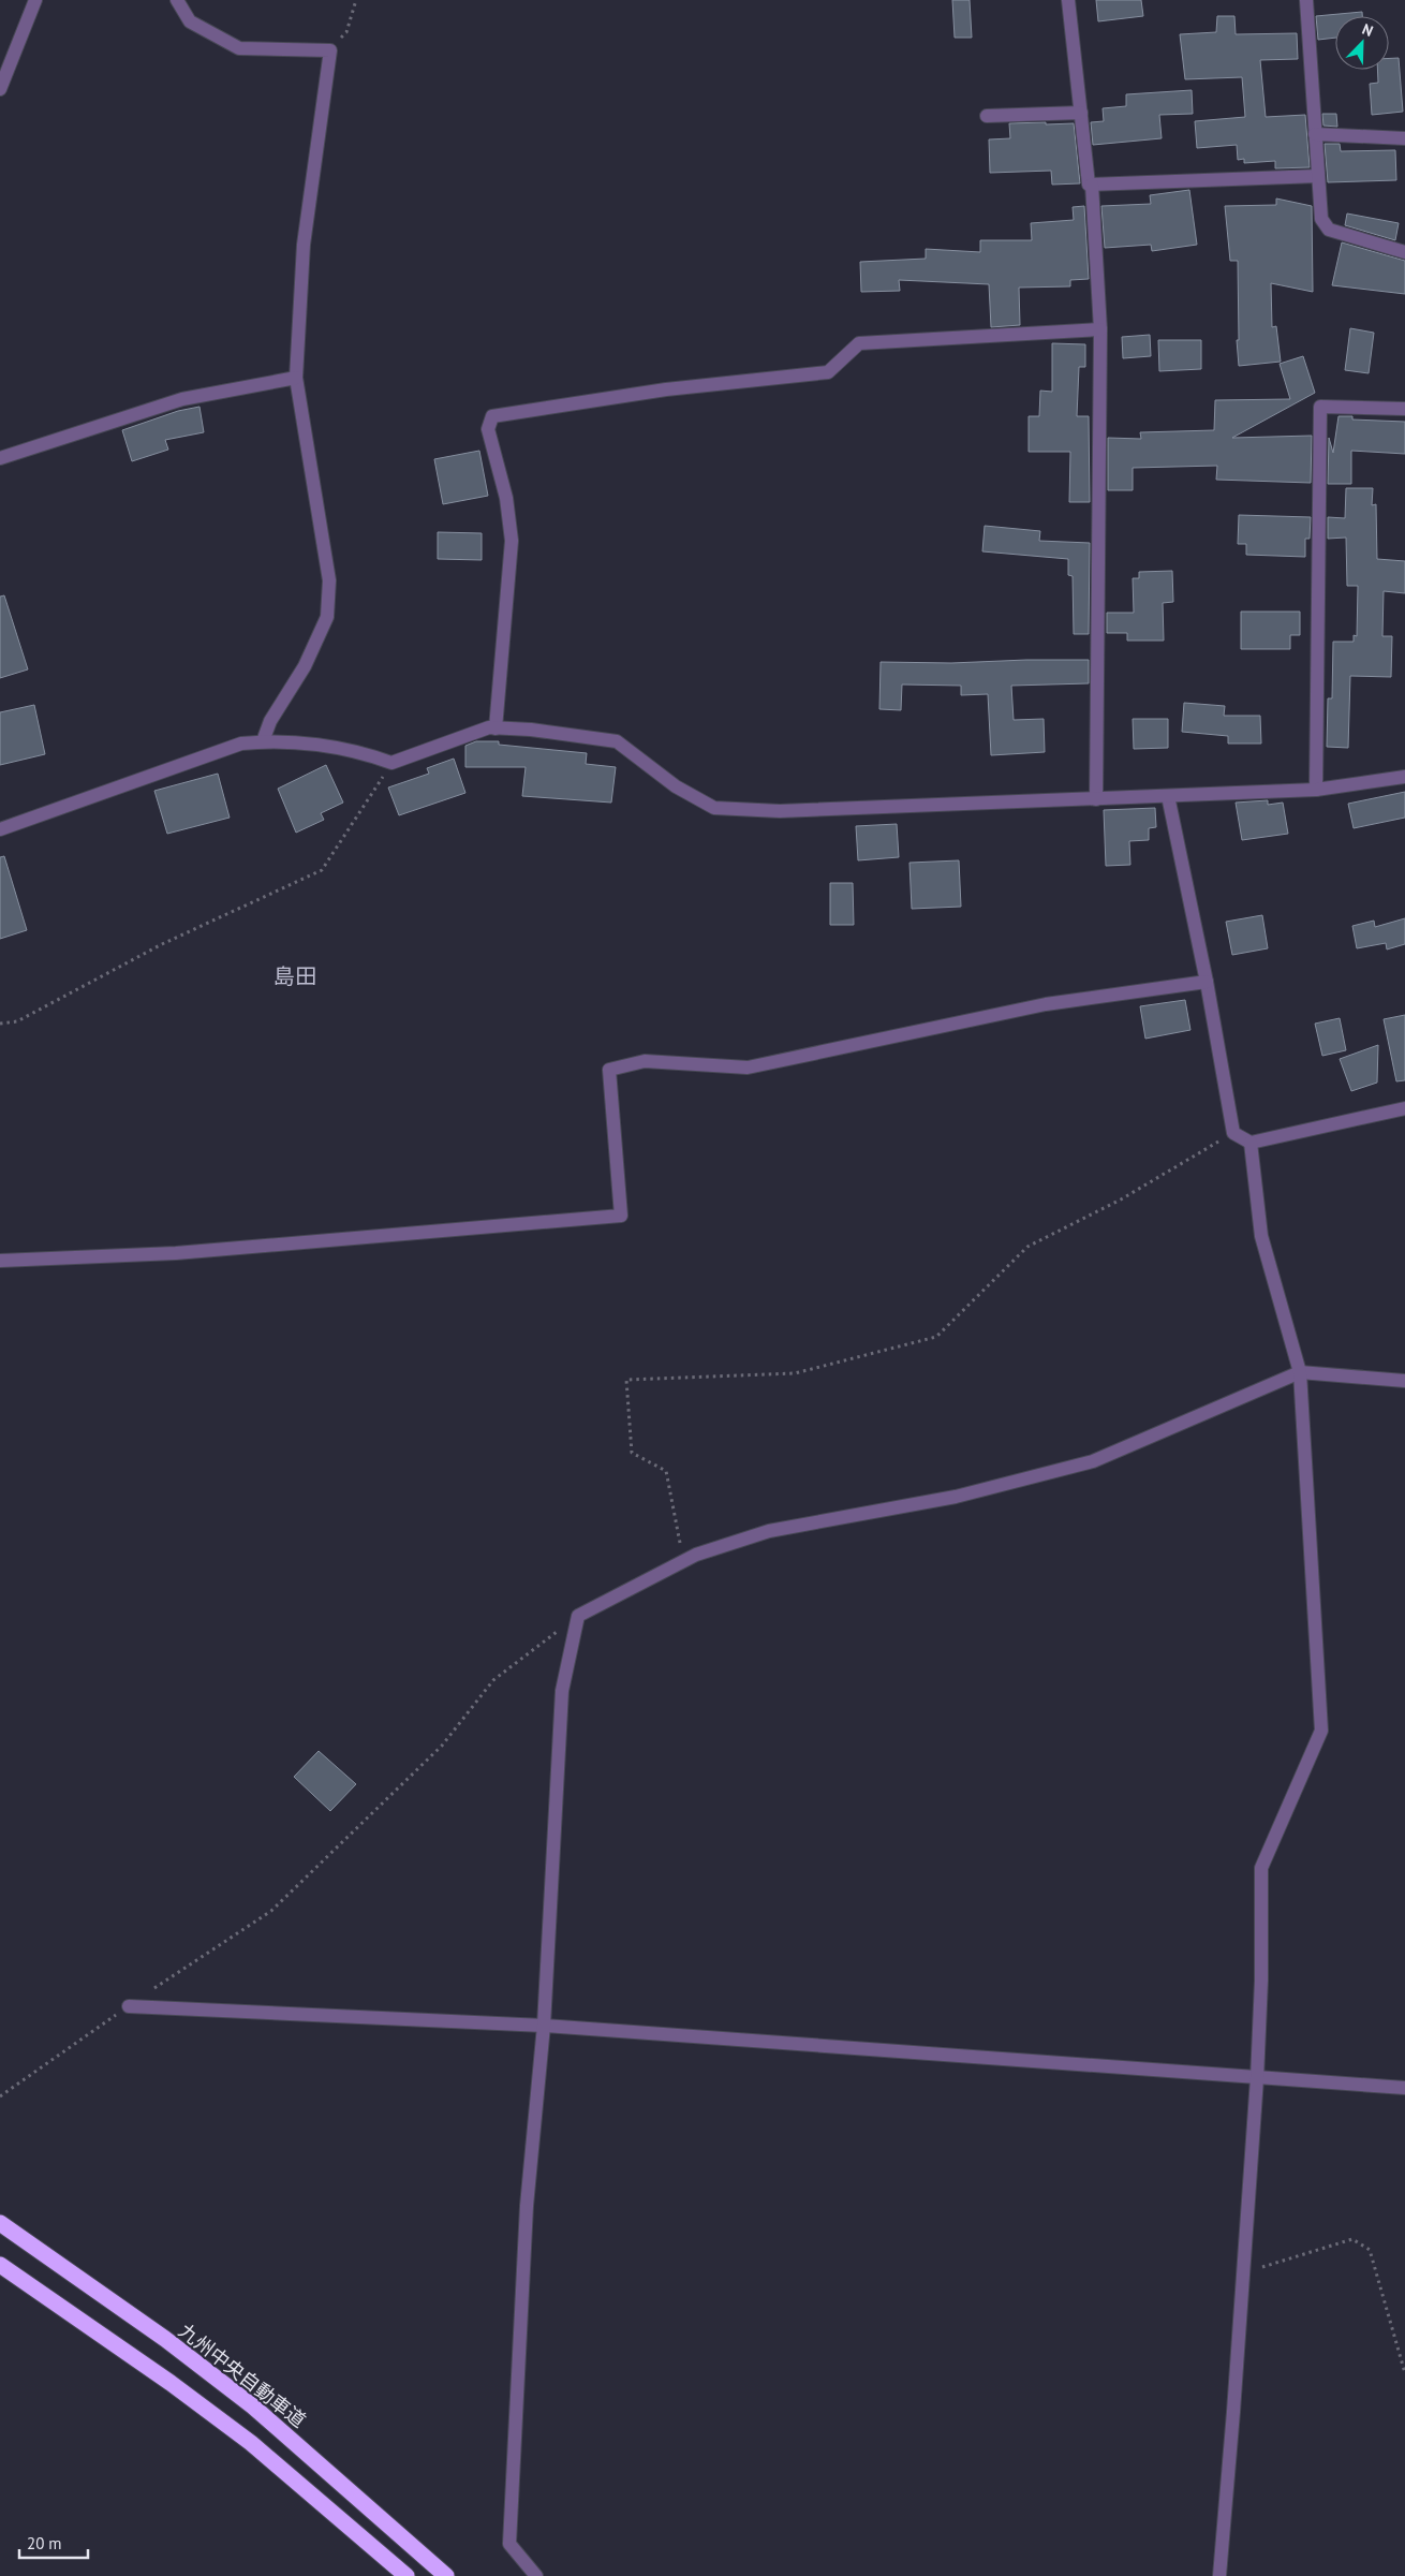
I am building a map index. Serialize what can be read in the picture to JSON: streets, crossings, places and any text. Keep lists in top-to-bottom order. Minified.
{"streets":{"highway":["九州中央自動車道"]},"districts":["島田"],"scale_bar":"20 m","north":"top right"}
